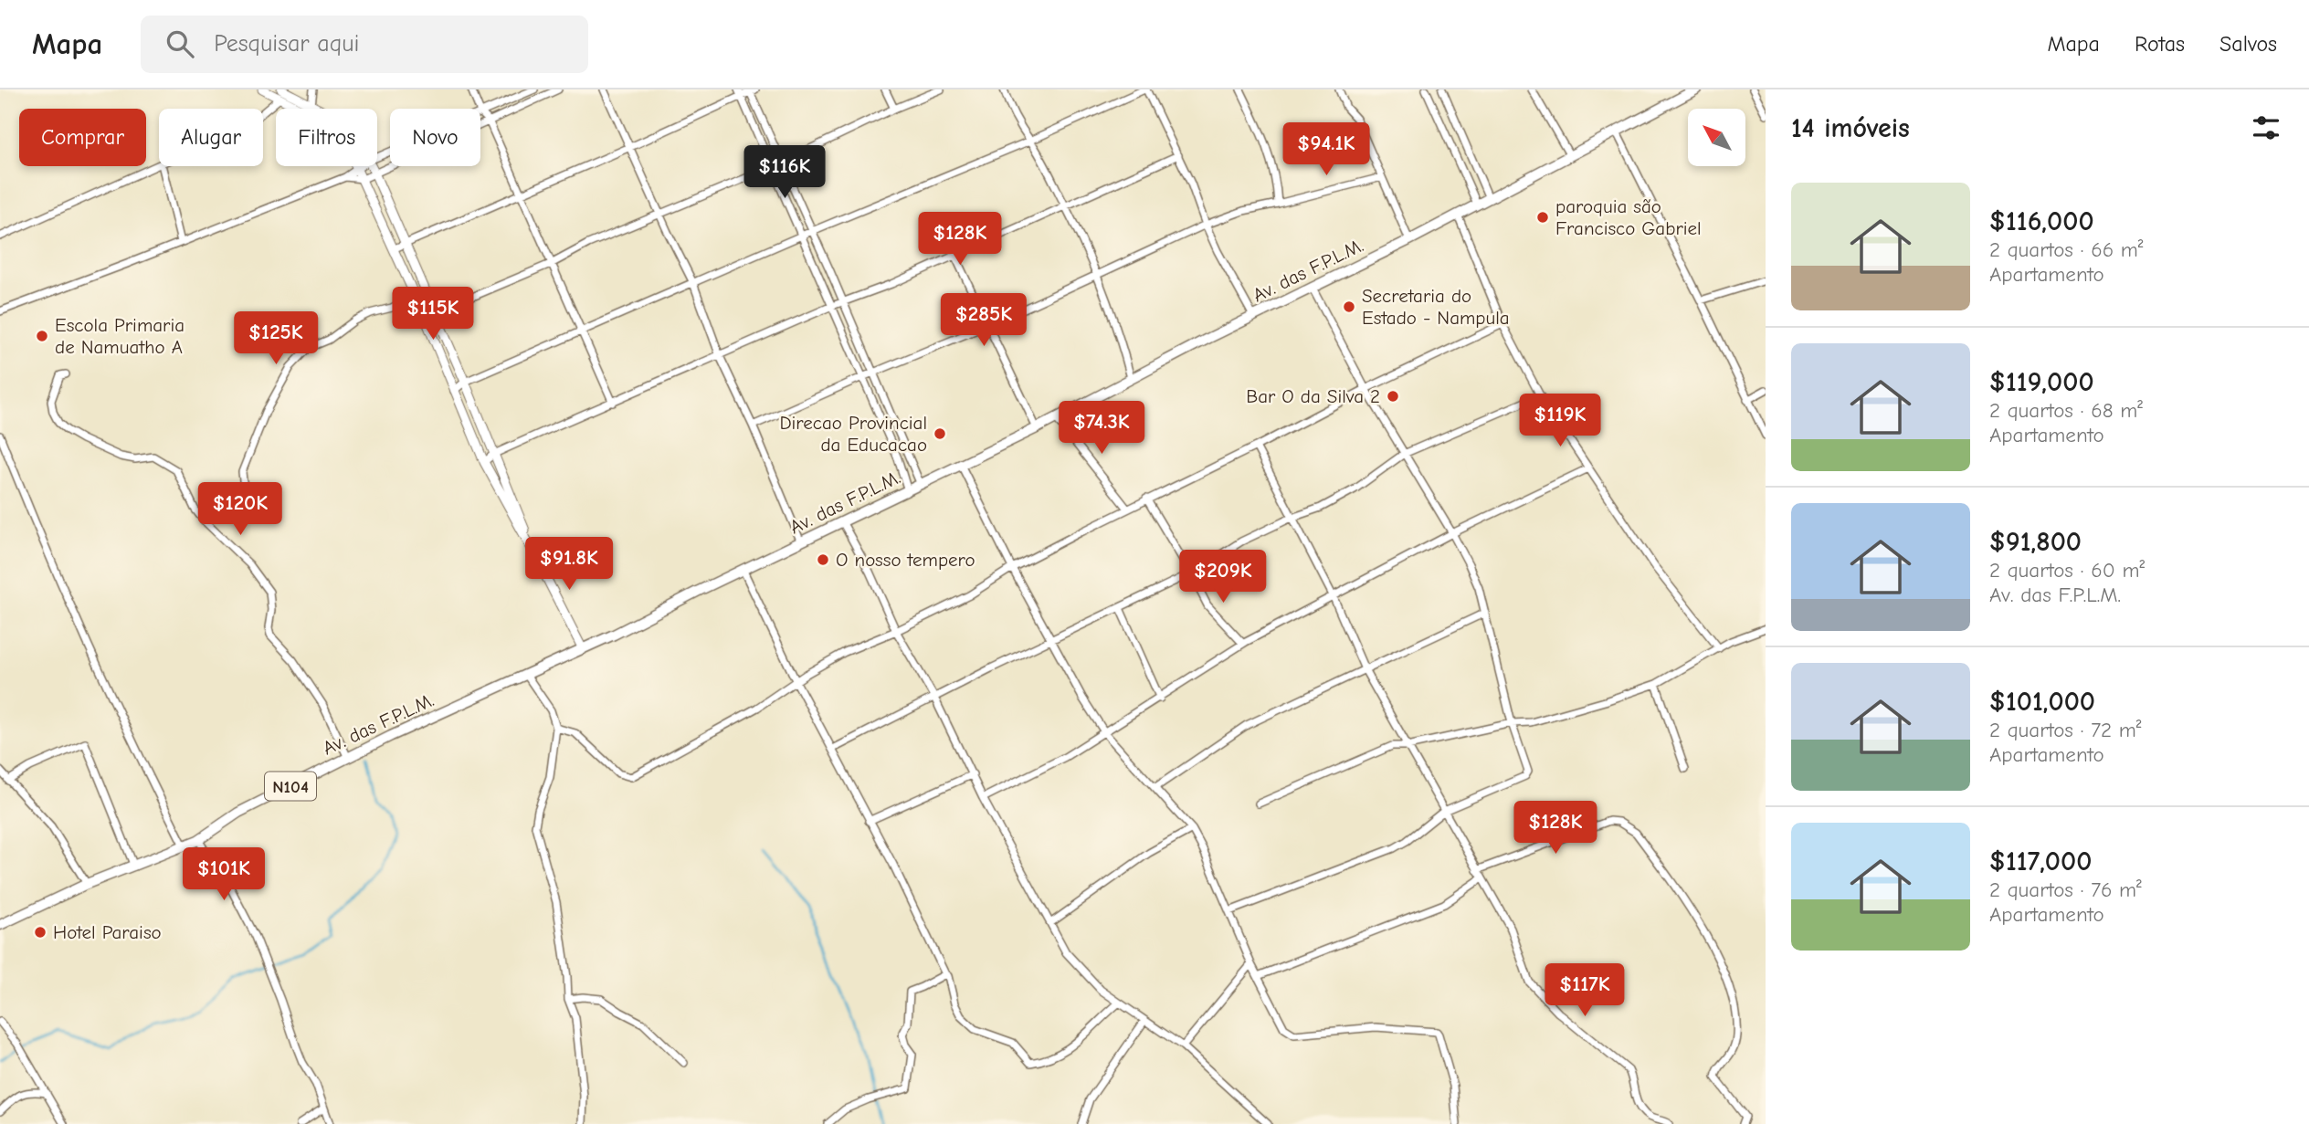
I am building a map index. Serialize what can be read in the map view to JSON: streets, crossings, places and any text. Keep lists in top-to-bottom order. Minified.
{"streets":{"main road":["Av. das F.P.L.M.","N104"]},"places":["paroquia são Francisco Gabriel","Secretaria do Estado - Nampula","Escola Primaria de Namuatho A","Bar O da Silva 2","Direcao Provincial da Educacao","O nosso tempero","Hotel Paraiso"],"north":"top left","page":{"header":"Mapa","search":"Pesquisar aqui","nav":["Mapa","Rotas","Salvos"],"heading":"14 imóveis","chip":["Comprar","Alugar","Filtros","Novo"],"price":["$94.1K","$116K","$128K","$115K","$285K","$125K","$119K","$74.3K","$120K","$91.8K","$209K","$128K","$101K","$117K"],"list":[{"name":"$116,000","note":"2 quartos · 66 m² · Apartamento"},{"name":"$119,000","note":"2 quartos · 68 m² · Apartamento"},{"name":"$91,800","note":"2 quartos · 60 m² · Av. das F.P.L.M."},{"name":"$101,000","note":"2 quartos · 72 m² · Apartamento"},{"name":"$117,000","note":"2 quartos · 76 m² · Apartamento"}]}}
